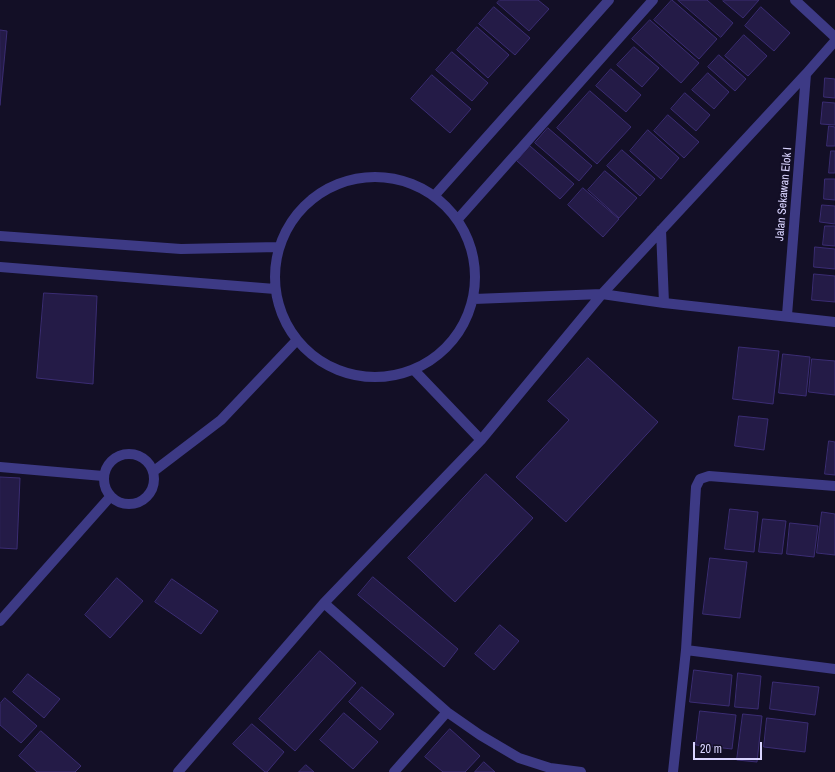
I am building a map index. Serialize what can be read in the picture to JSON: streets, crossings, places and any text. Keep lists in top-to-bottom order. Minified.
{"streets":{"street":["Jalan Sekawan Elok I"]},"scale_bar":"20 m"}
